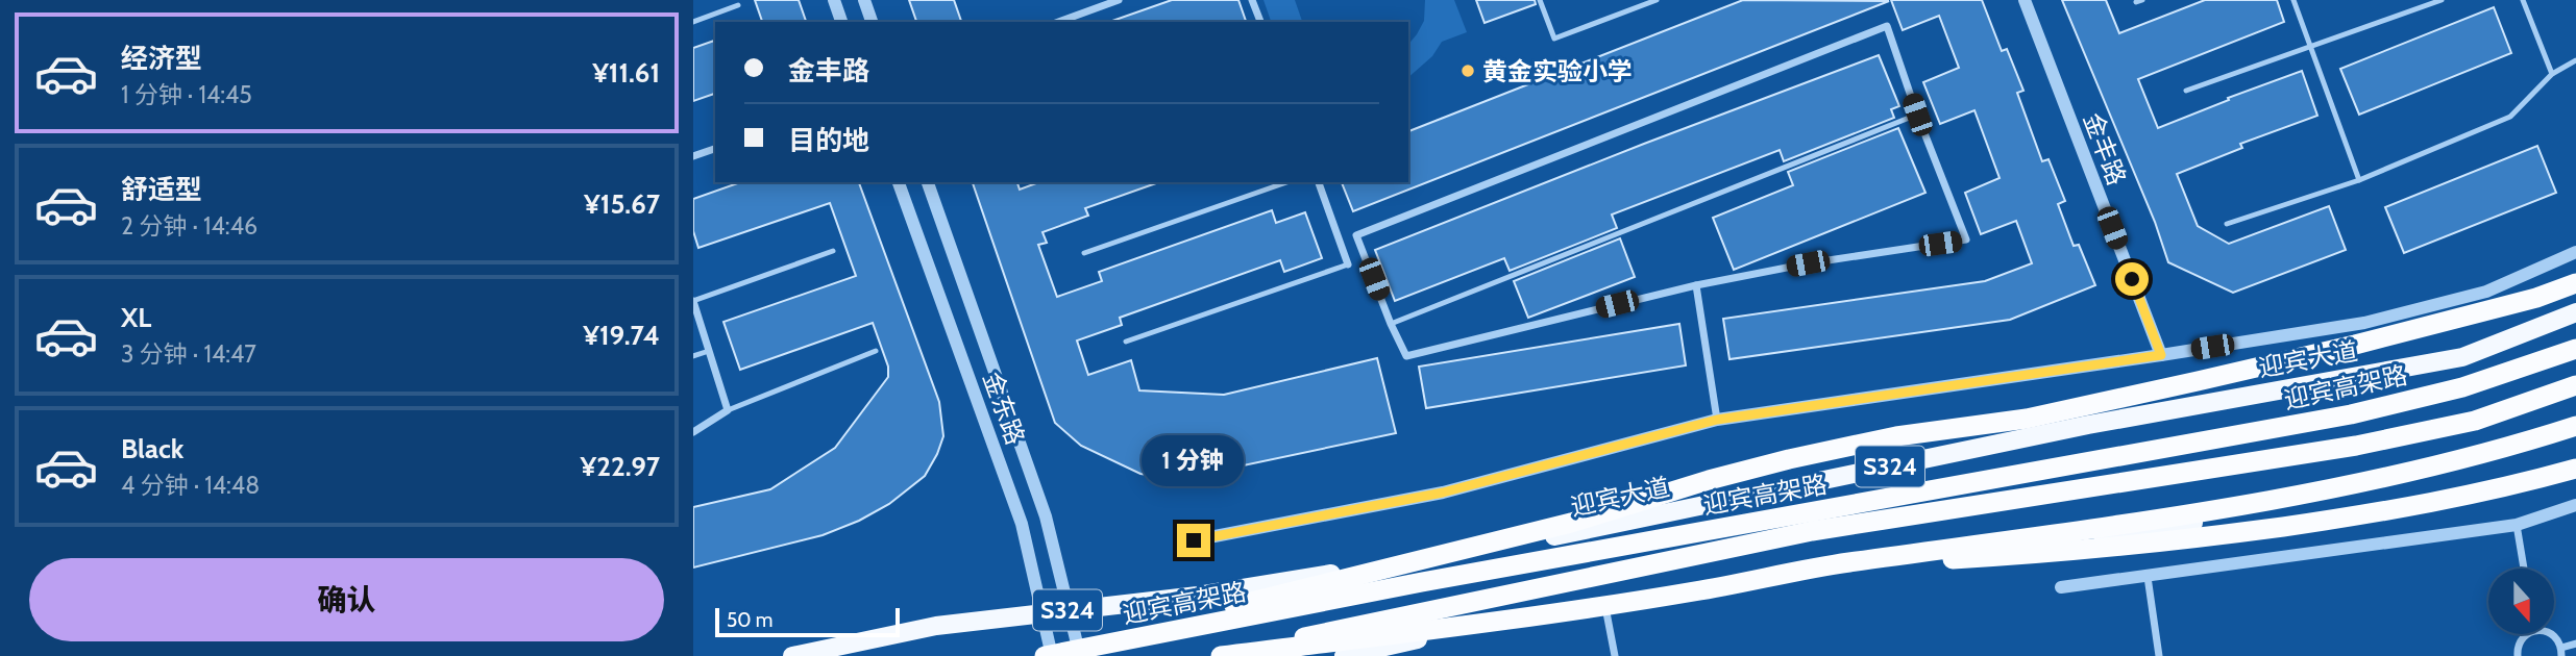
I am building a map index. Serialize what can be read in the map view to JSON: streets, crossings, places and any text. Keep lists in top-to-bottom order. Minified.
{"streets":{"highway":["迎宾高架路"],"main road":["迎宾大道","S324"],"street":["金丰路","金东路"]},"crossings":[["迎宾大道","金东路"],["迎宾高架路","金东路"]],"places":["黄金实验小学"],"scale_bar":"50 m","north":"bottom","page":{"list":[{"name":"经济型","note":"1 分钟 · 14:45","value":"¥11.61"},{"name":"舒适型","note":"2 分钟 · 14:46","value":"¥15.67"},{"name":"XL","note":"3 分钟 · 14:47","value":"¥19.74"},{"name":"Black","note":"4 分钟 · 14:48","value":"¥22.97"}],"banner":["金丰路","目的地"],"bubble":"1 分钟","buttons":"确认","scale":"50 m"}}
